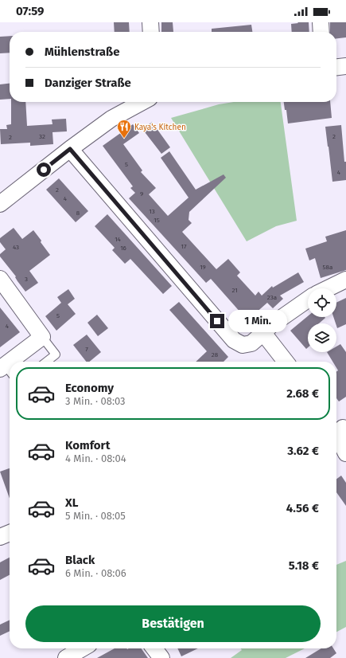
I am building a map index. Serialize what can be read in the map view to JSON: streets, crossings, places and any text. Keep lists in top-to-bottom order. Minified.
{"places":{"restaurant":["Kaya's Kitchen"]},"house_numbers":["32","2","2","5","4","2","9","4","13","8","15","14","17","43","16","19","58a","3","21","23a","5","4","7","28"],"page":{"status":"07:59","banner":["Mühlenstraße","Danziger Straße"],"bubble":"1 Min.","list":[{"name":"Economy","note":"3 Min. · 08:03","value":"2.68 €"},{"name":"Komfort","note":"4 Min. · 08:04","value":"3.62 €"},{"name":"XL","note":"5 Min. · 08:05","value":"4.56 €"},{"name":"Black","note":"6 Min. · 08:06","value":"5.18 €"}],"buttons":"Bestätigen"}}
